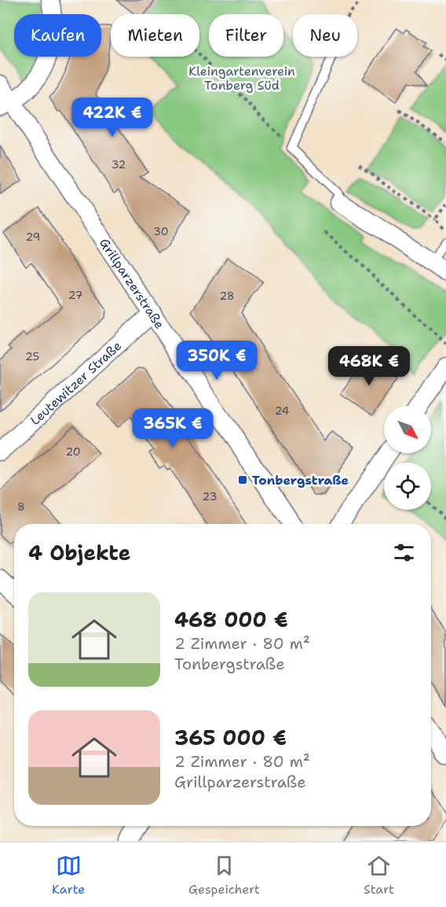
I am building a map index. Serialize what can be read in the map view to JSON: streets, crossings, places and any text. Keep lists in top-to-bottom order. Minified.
{"streets":{"street":["Grillparzerstraße","Leutewitzer Straße"]},"crossings":[["Grillparzerstraße","Leutewitzer Straße"]],"parks":["Kleingartenverein Tonberg Süd"],"places":{"transit":["Tonbergstraße"]},"house_numbers":["32","30","29","27","28","25","24","20","23","8"],"north":"bottom right","page":{"chip":["Kaufen","Mieten","Filter","Neu"],"price":["422K €","350K €","468K €","365K €"],"heading":"4 Objekte","list":[{"name":"468 000 €","note":"2 Zimmer · 80 m² · Tonbergstraße"},{"name":"365 000 €","note":"2 Zimmer · 80 m² · Grillparzerstraße"}],"tabs":["Karte","Gespeichert","Start"]}}
